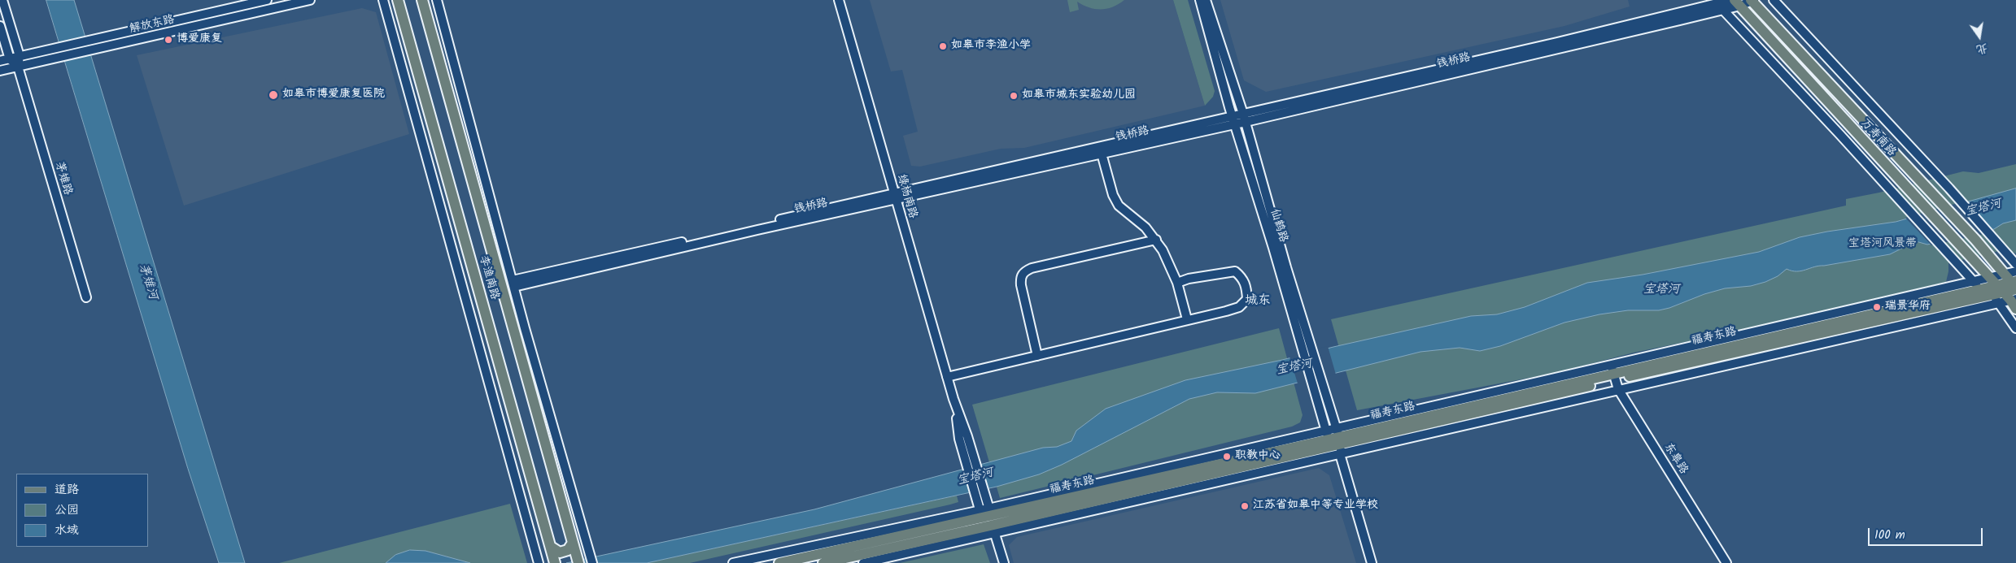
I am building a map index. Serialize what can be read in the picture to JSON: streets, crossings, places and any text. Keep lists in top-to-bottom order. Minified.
{"streets":{"main road":["万寿南路","李渔南路","福寿东路"],"street":["解放东路","钱桥路","茅雉路","绿杨南路","仙鹤路","东皋路"]},"crossings":[["解放东路","茅雉路"],["钱桥路","万寿南路"],["钱桥路","绿杨南路"],["钱桥路","仙鹤路"],["万寿南路","福寿东路"],["绿杨南路","福寿东路"],["仙鹤路","福寿东路"],["福寿东路","东皋路"]],"districts":["城东"],"water":["宝塔河","茅雉河"],"parks":["宝塔河风景带"],"places":["博爱康复","如皋市李渔小学","如皋市博爱康复医院","如皋市城东实验幼儿园","瑞景华府","职教中心","江苏省如皋中等专业学校"],"legend":["道路","公园","水域"],"scale_bar":"100 m","north":"bottom"}
